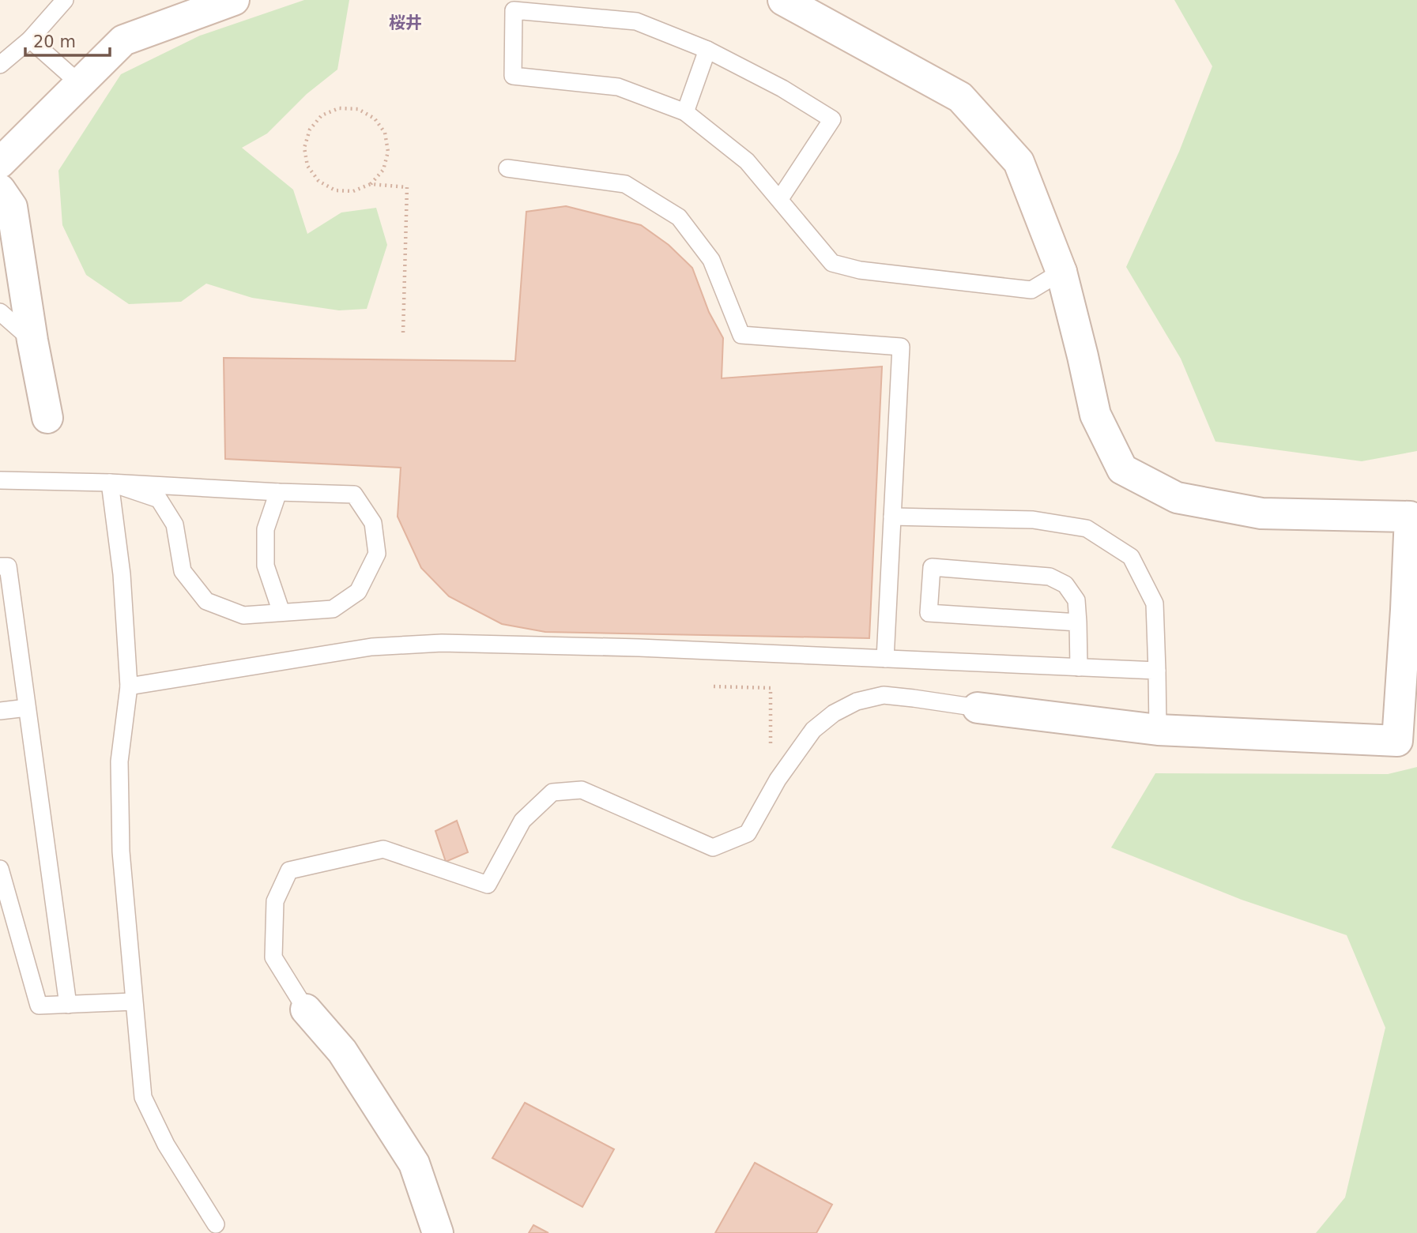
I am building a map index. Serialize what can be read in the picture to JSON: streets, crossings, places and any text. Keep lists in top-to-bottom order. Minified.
{"districts":["桜井"],"scale_bar":"20 m"}
